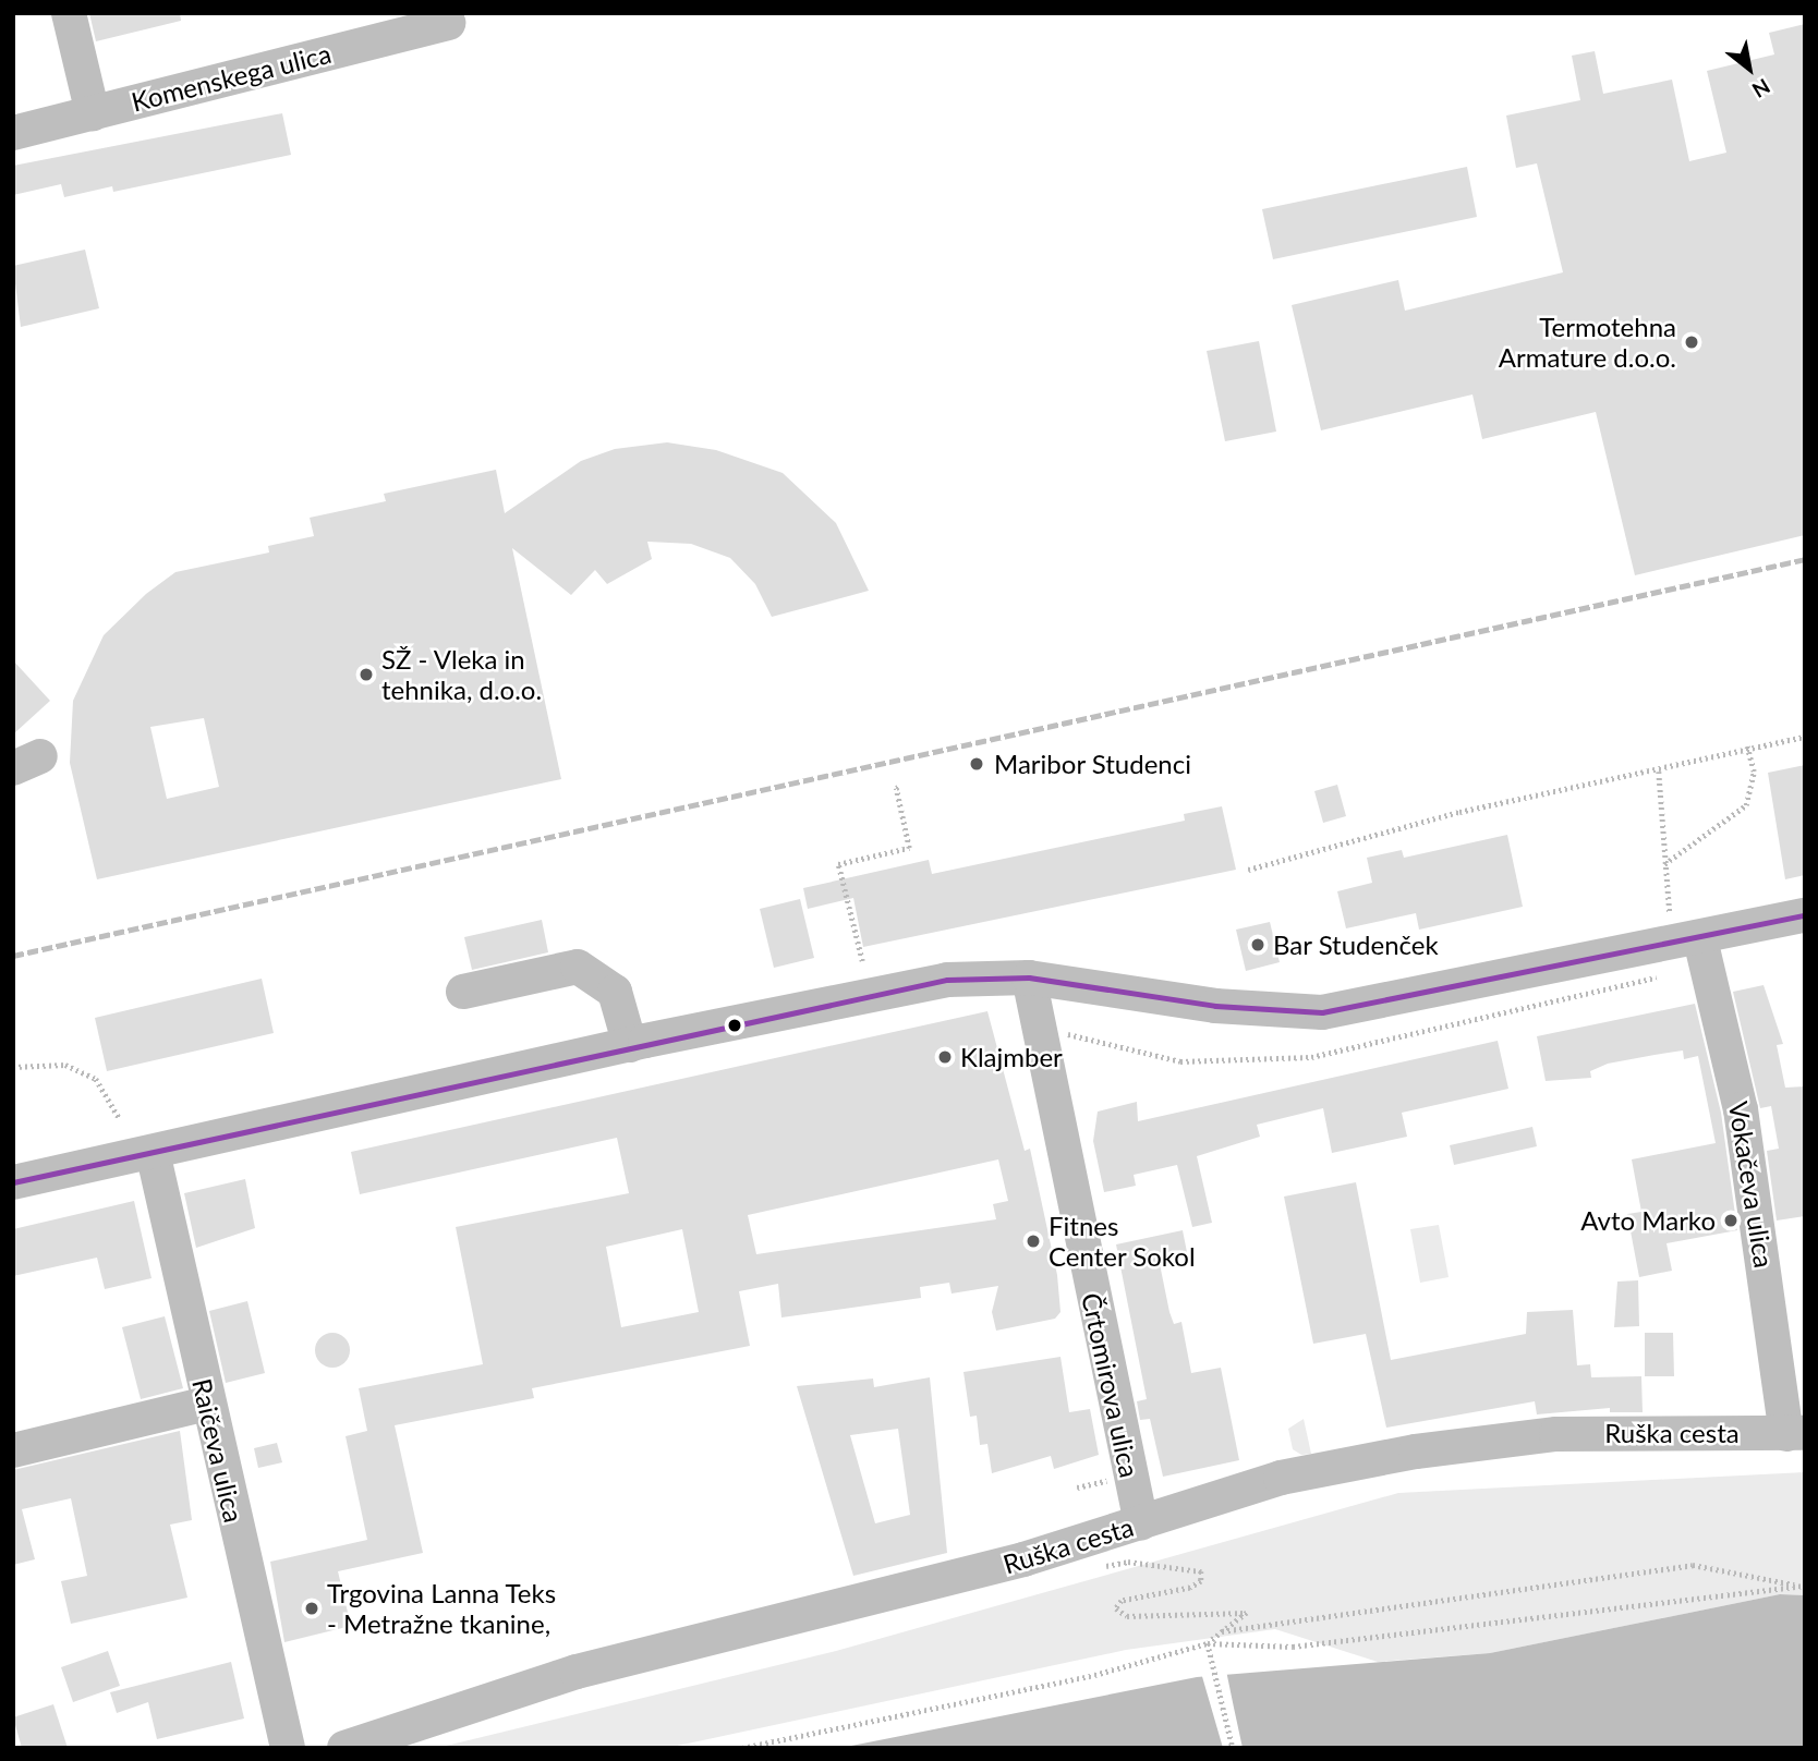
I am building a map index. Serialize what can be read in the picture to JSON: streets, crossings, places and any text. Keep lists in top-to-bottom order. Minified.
{"streets":{"street":["Komenskega ulica","Vokačeva ulica","Črtomirova ulica","Ruška cesta","Raičeva ulica"]},"crossings":[["Vokačeva ulica","Ruška cesta"],["Črtomirova ulica","Ruška cesta"]],"places":["Termotehna Armature d.o.o.","SŽ - Vleka in tehnika, d.o.o.","Maribor Studenci","Bar Studenček","Klajmber","Avto Marko","Fitnes Center Sokol","Trgovina Lanna Teks - Metražne tkanine,"],"north":"bottom right"}
